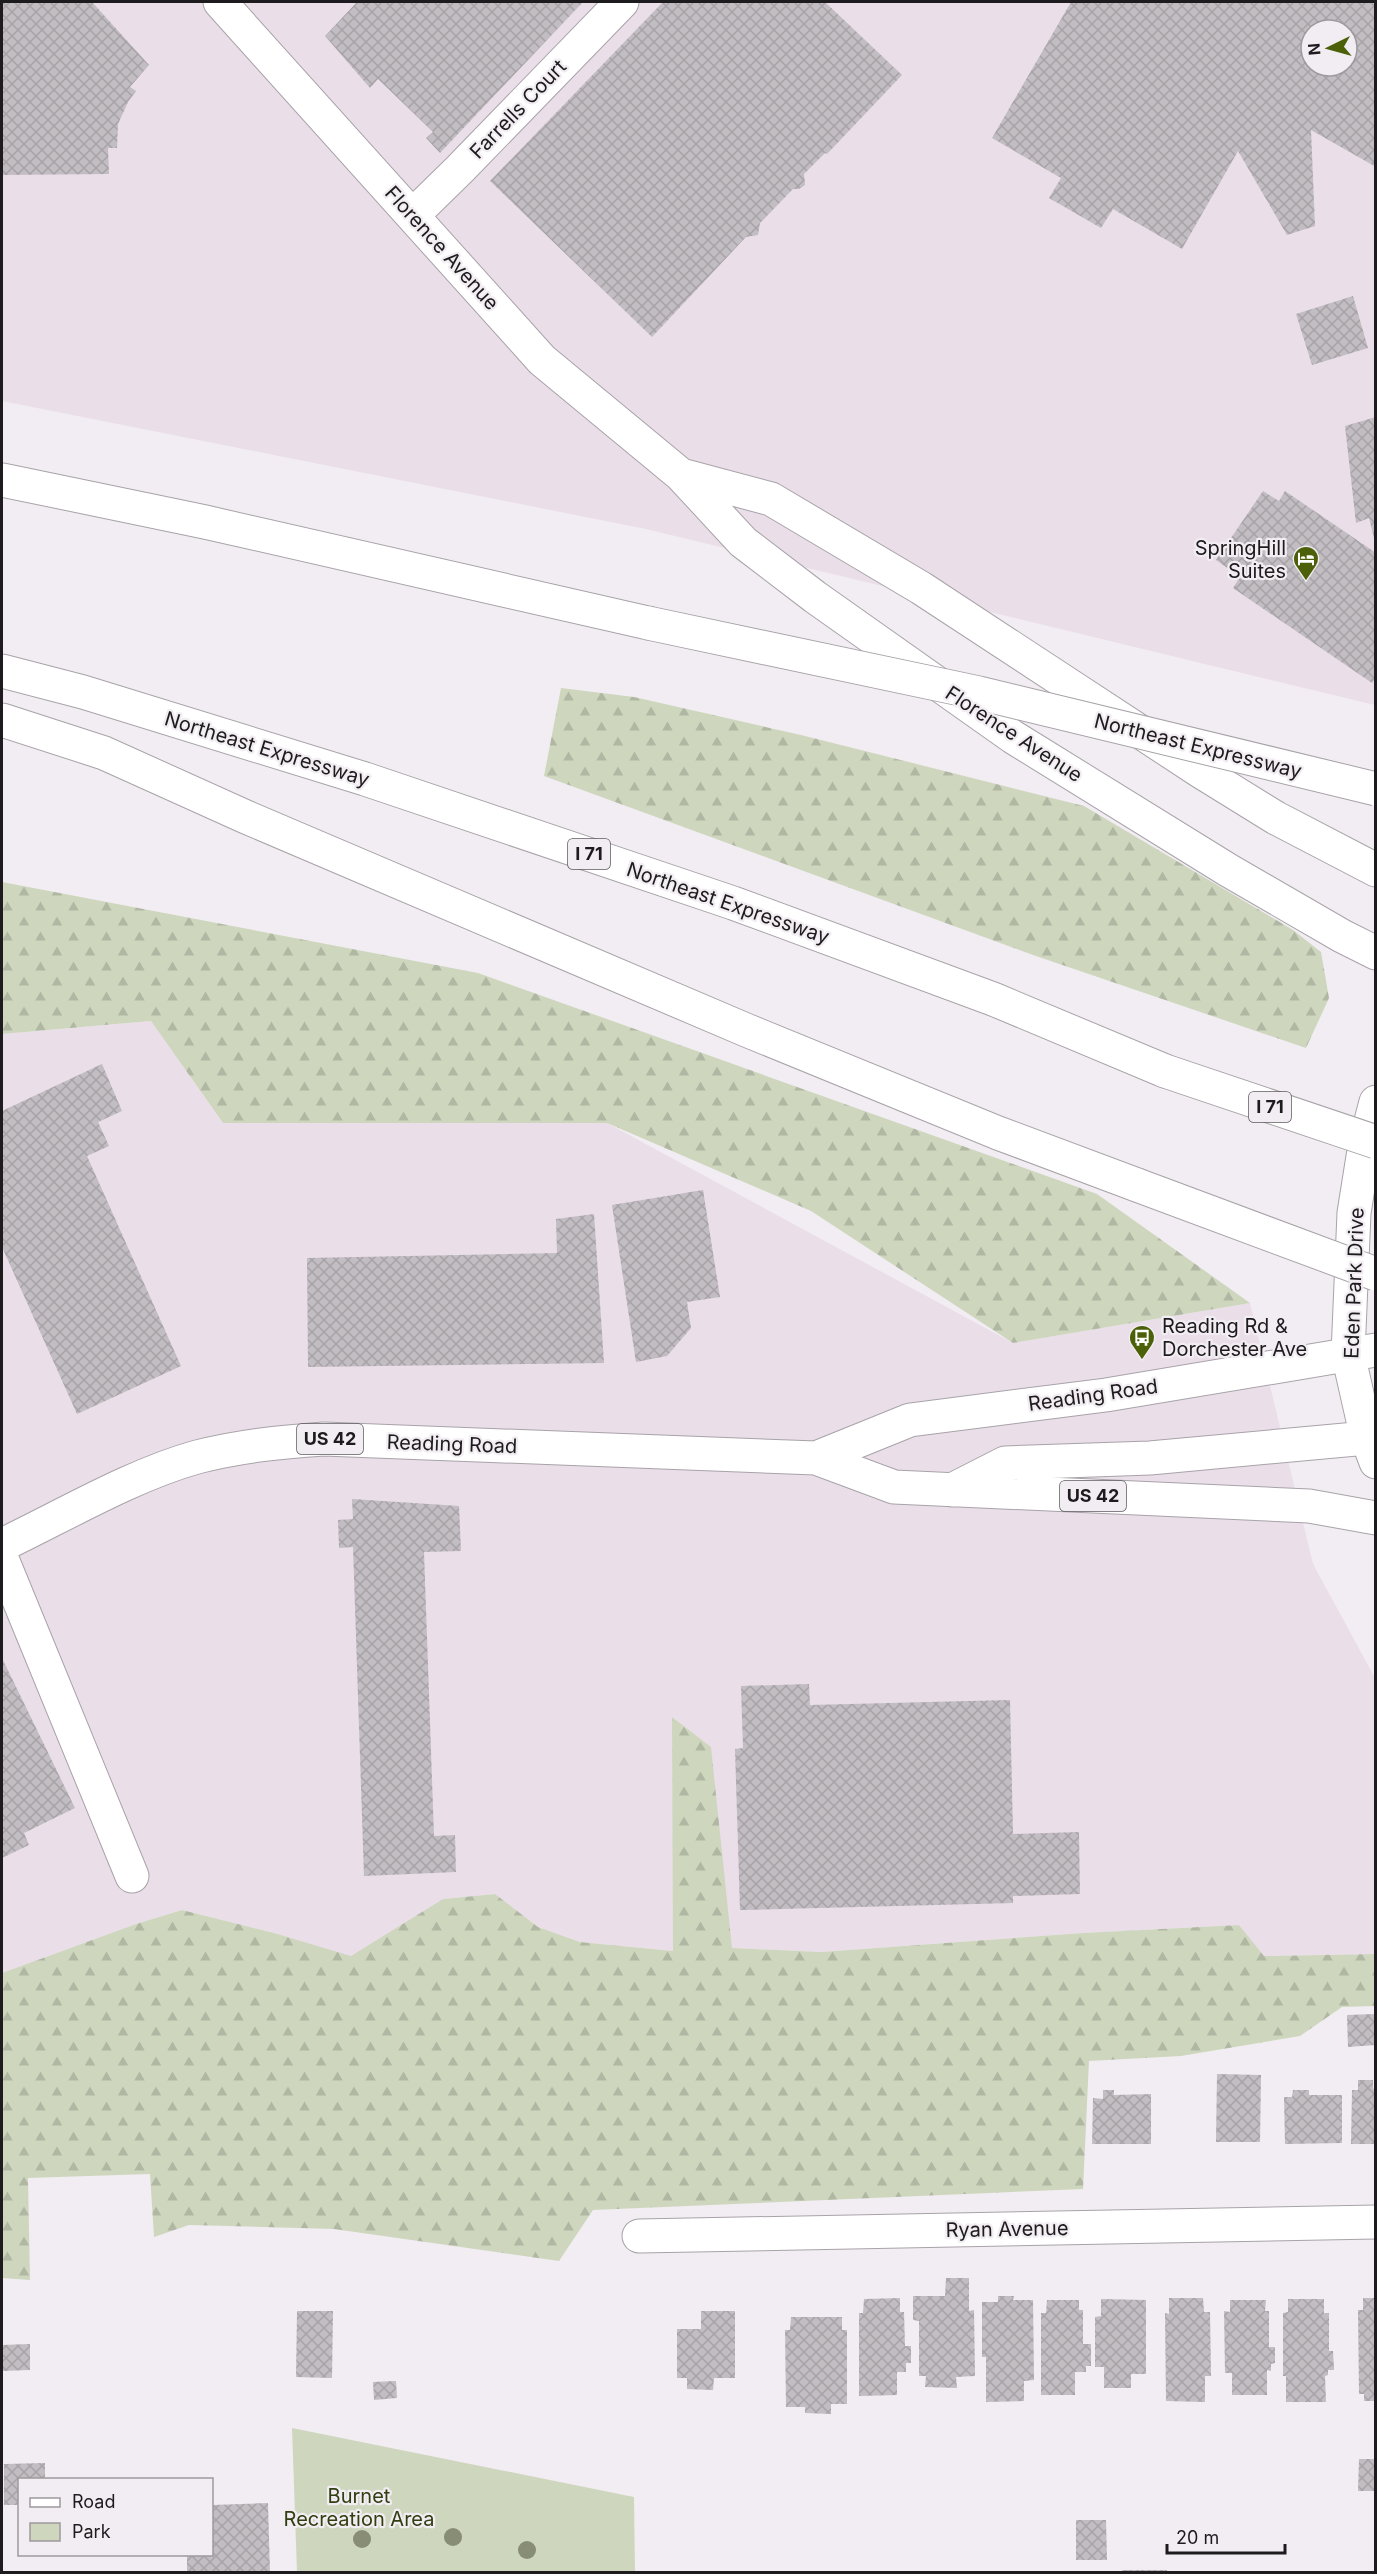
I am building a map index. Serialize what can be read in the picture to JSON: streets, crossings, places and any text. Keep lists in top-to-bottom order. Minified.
{"streets":{"main road":["Farrells Court","Florence Avenue","Northeast Expressway","I 71","Eden Park Drive","Reading Road","US 42","Ryan Avenue"]},"crossings":[["Farrells Court","Florence Avenue"],["Eden Park Drive","Reading Road"]],"parks":["Burnet Recreation Area"],"places":{"hotel":["SpringHill Suites"],"bus stop":["Reading Rd & Dorchester Ave"]},"legend":["Road","Park"],"scale_bar":"20 m","north":"left"}
